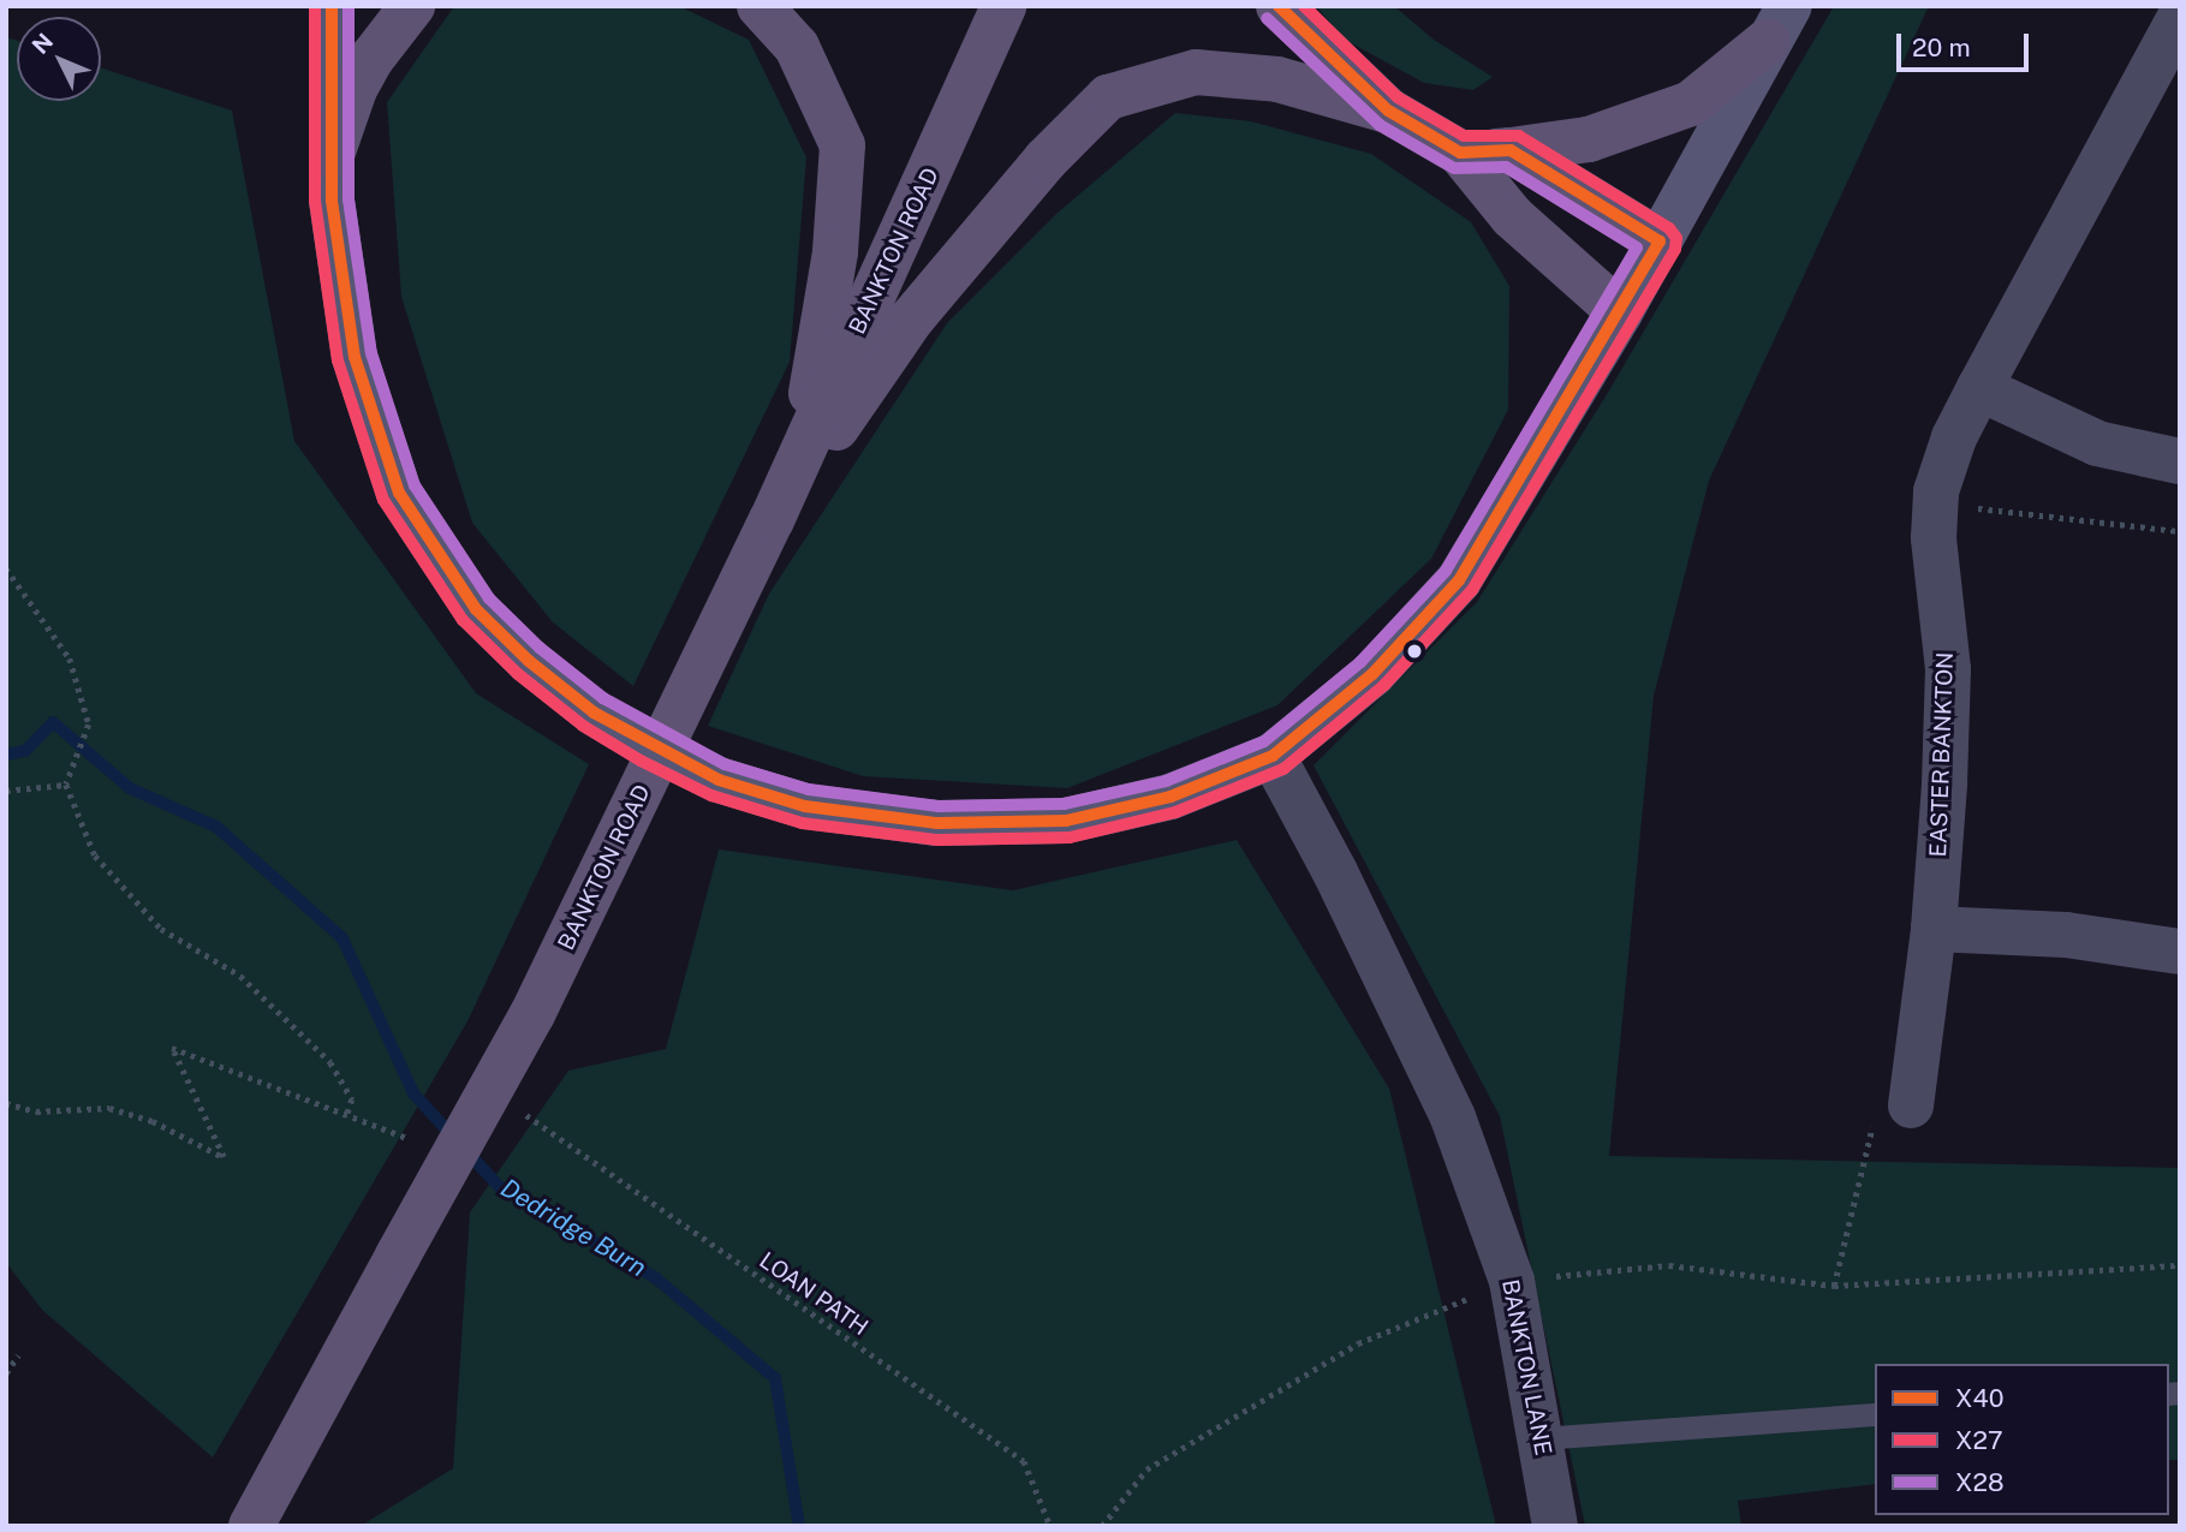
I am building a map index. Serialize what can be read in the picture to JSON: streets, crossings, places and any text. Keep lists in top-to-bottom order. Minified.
{"streets":{"main road":["BANKTON ROAD"],"street":["EASTER BANKTON","BANKTON LANE"],"path":["LOAN PATH"]},"water":["Dedridge Burn"],"lines":["transit line X40","transit line X27","transit line X28"],"legend":["X40","X27","X28"],"scale_bar":"20 m","north":"top left"}
